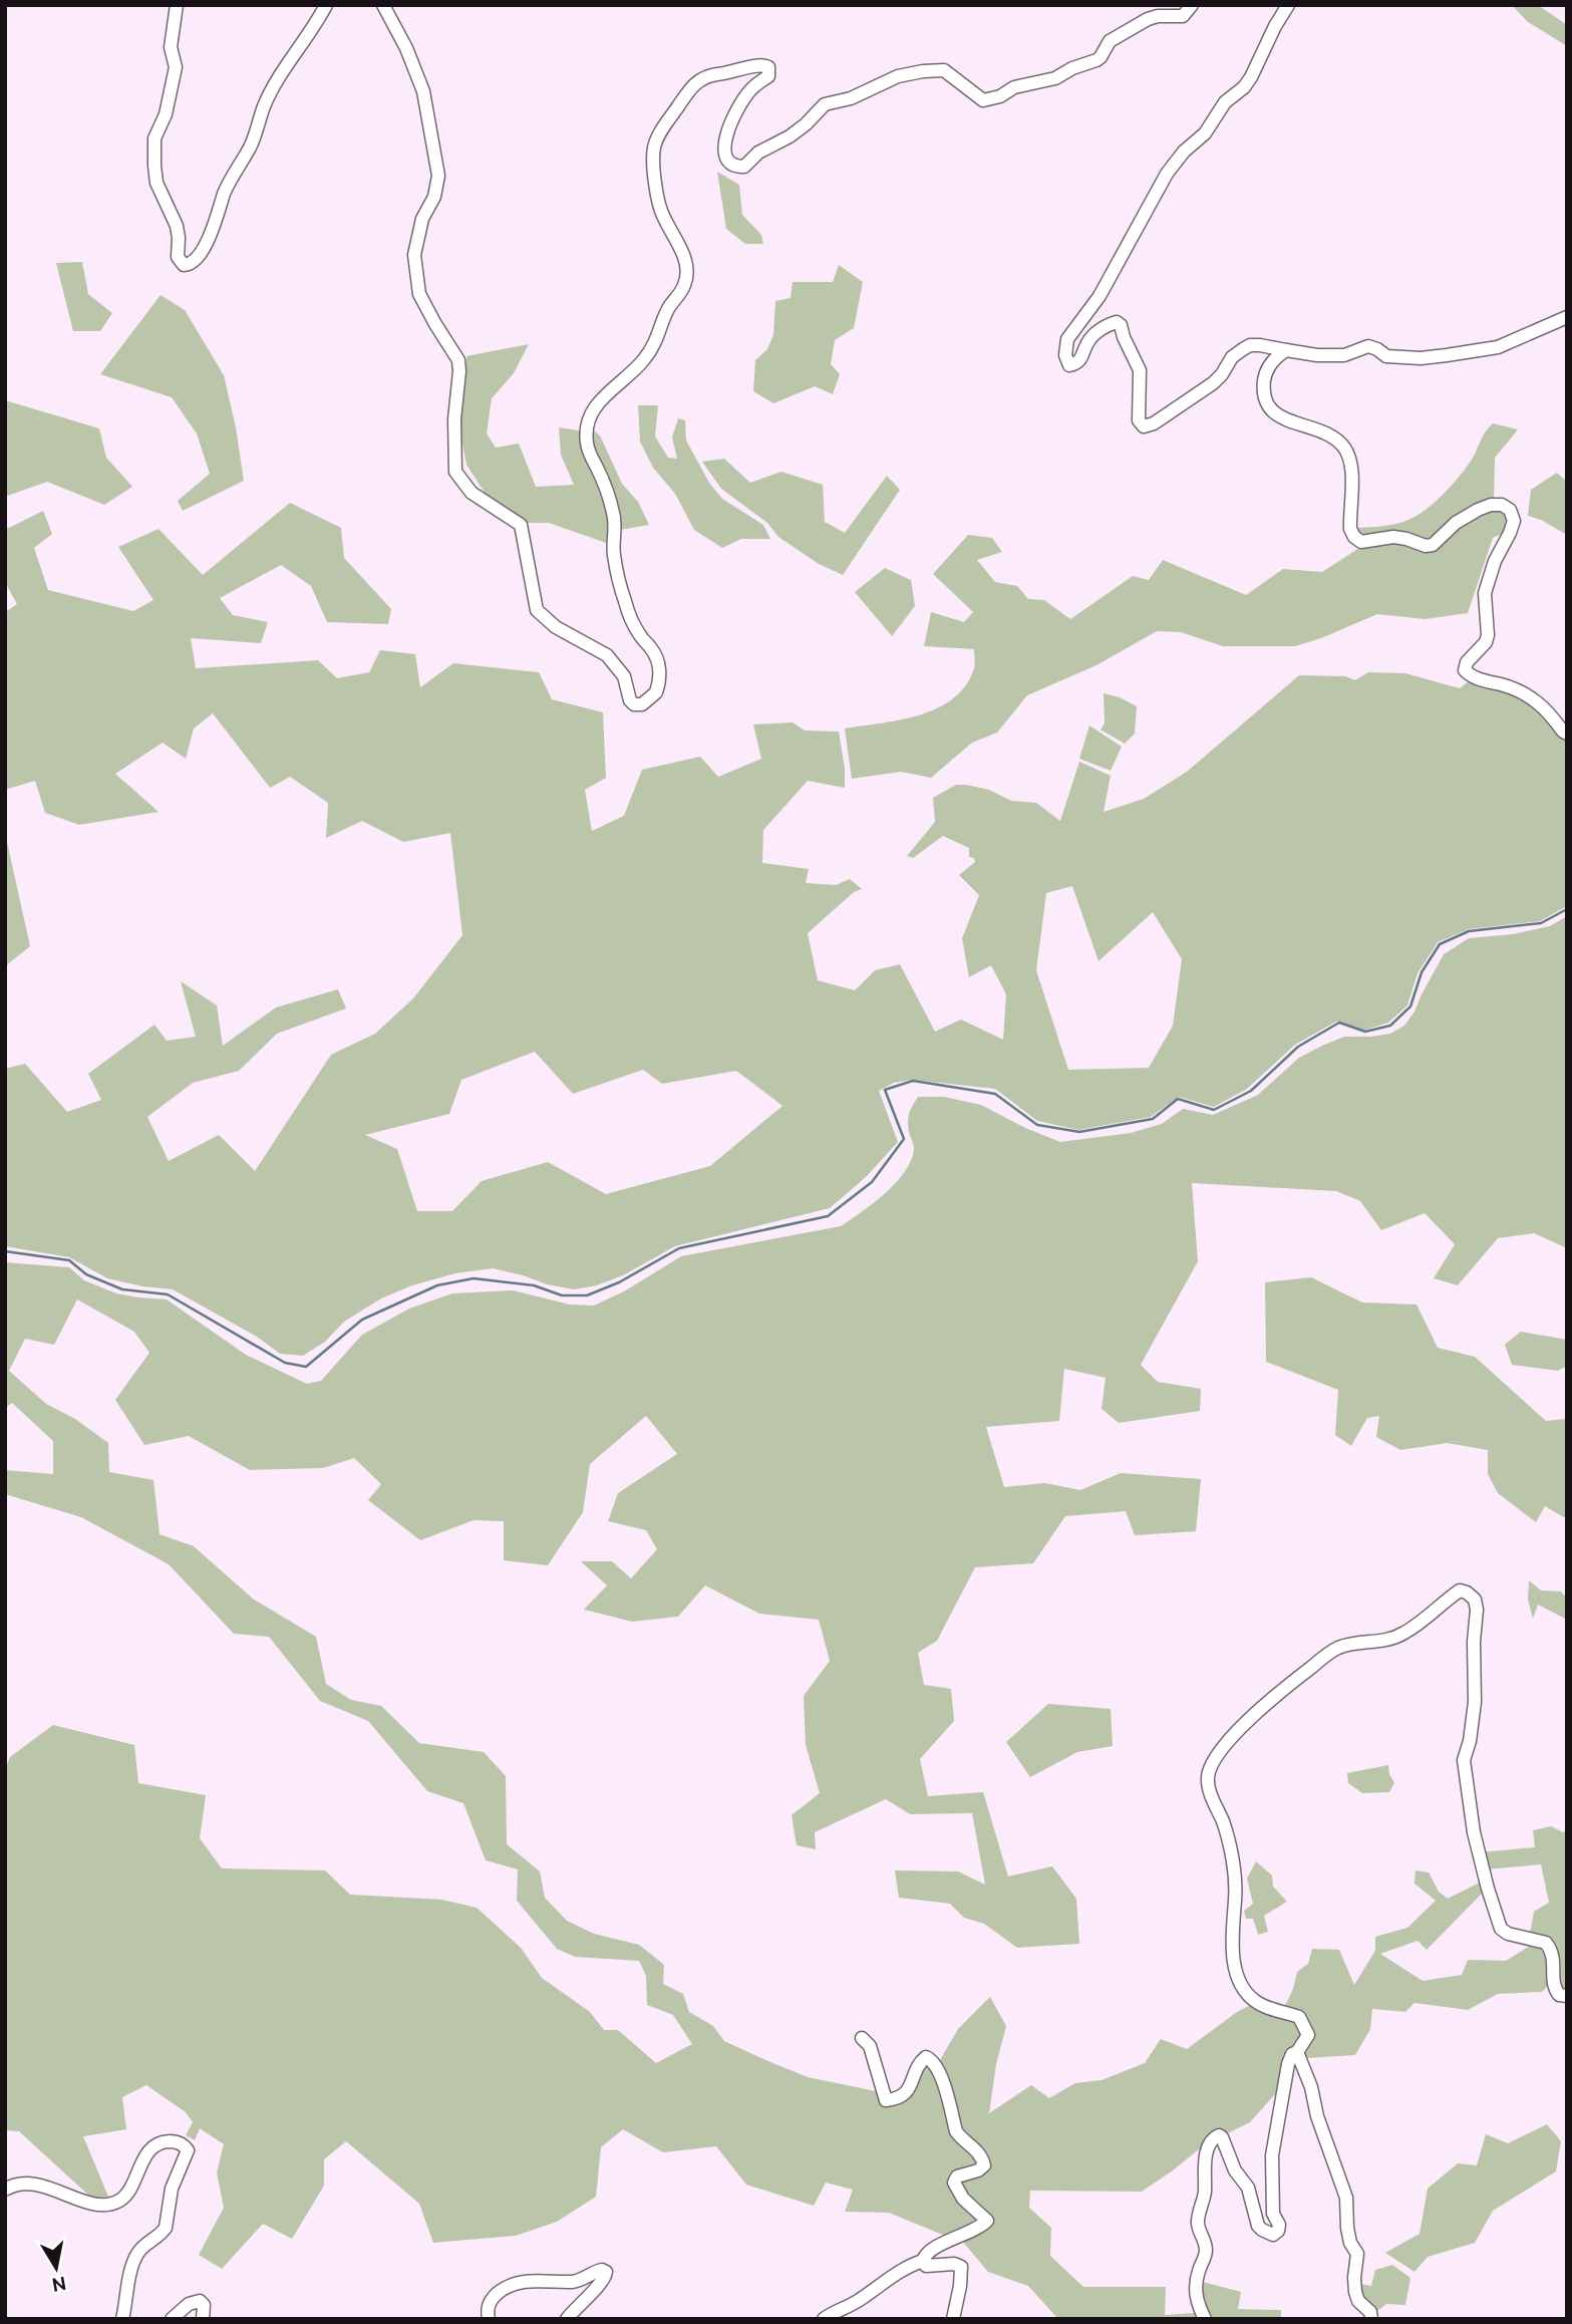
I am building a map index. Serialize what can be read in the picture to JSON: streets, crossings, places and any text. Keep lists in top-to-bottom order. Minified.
{"north":"bottom"}
